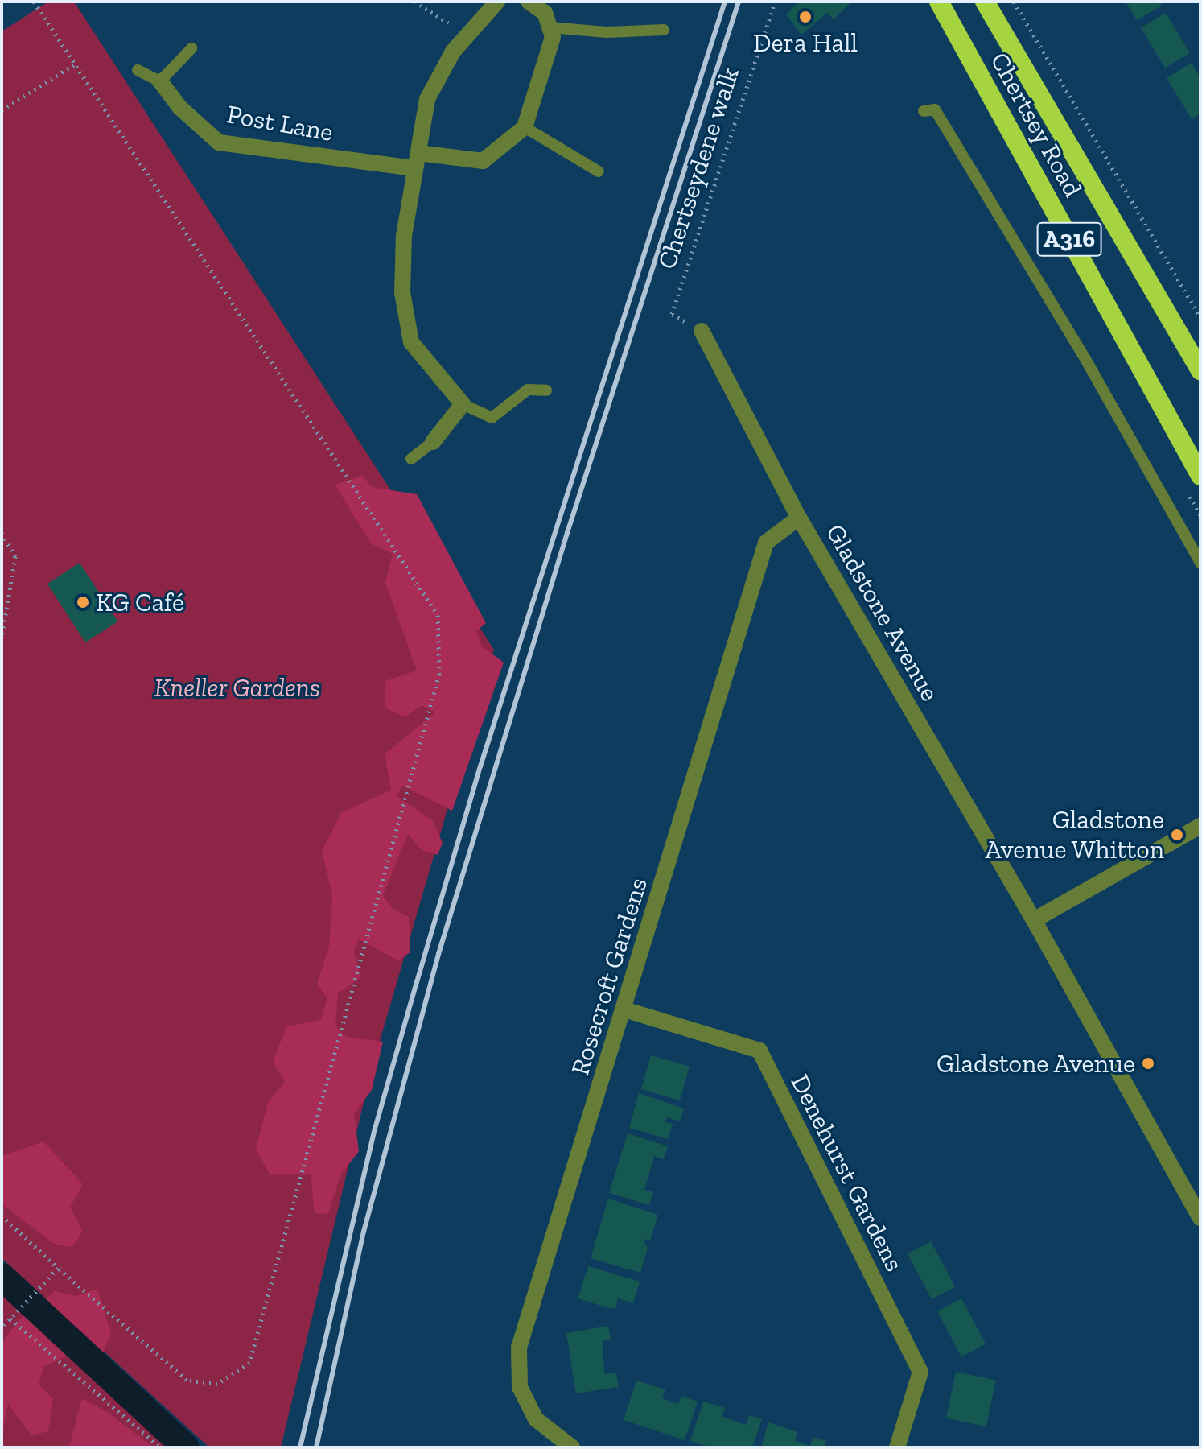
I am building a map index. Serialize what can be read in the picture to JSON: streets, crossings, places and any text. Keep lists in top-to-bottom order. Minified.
{"streets":{"highway":["Chertsey Road","A316"],"street":["Post Lane","Gladstone Avenue","Rosecroft Gardens","Denehurst Gardens"],"path":["Chertseydene walk"]},"crossings":[["Chertseydene walk","Gladstone Avenue"],["Gladstone Avenue","Rosecroft Gardens"],["Rosecroft Gardens","Denehurst Gardens"]],"parks":["Kneller Gardens"],"places":["Dera Hall","KG Café","Gladstone Avenue Whitton","Gladstone Avenue"]}
